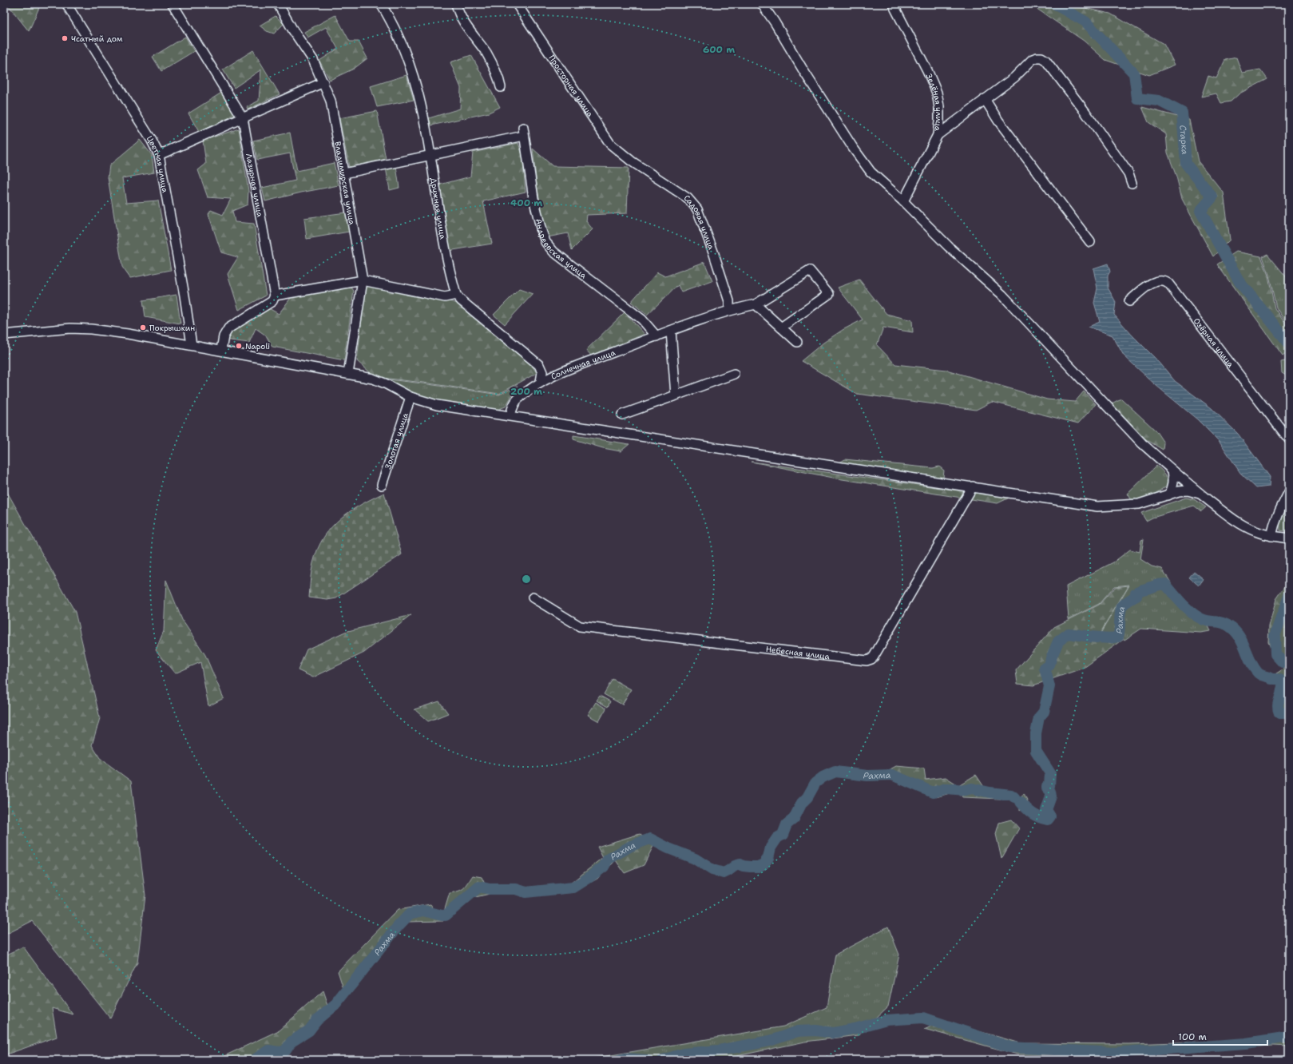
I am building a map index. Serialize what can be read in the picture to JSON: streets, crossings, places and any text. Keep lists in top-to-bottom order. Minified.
{"streets":{"street":["Просторная улица","Зелёная улица","Цветная улица","Владимирская улица","Лазурная улица","Дружная улица","Садовая улица","Андреевская улица","Озёрная улица","Солнечная улица","Золотая улица","Небесная улица"]},"crossings":[["Просторная улица","Садовая улица"],["Дружная улица","Андреевская улица"],["Садовая улица","Солнечная улица"],["Андреевская улица","Солнечная улица"]],"water":["Старка","Рахма"],"places":["Чсатный дом","Покрышкин","Napoli"],"scale_bar":"100 m","rings":["600 m","400 m","200 m"]}
